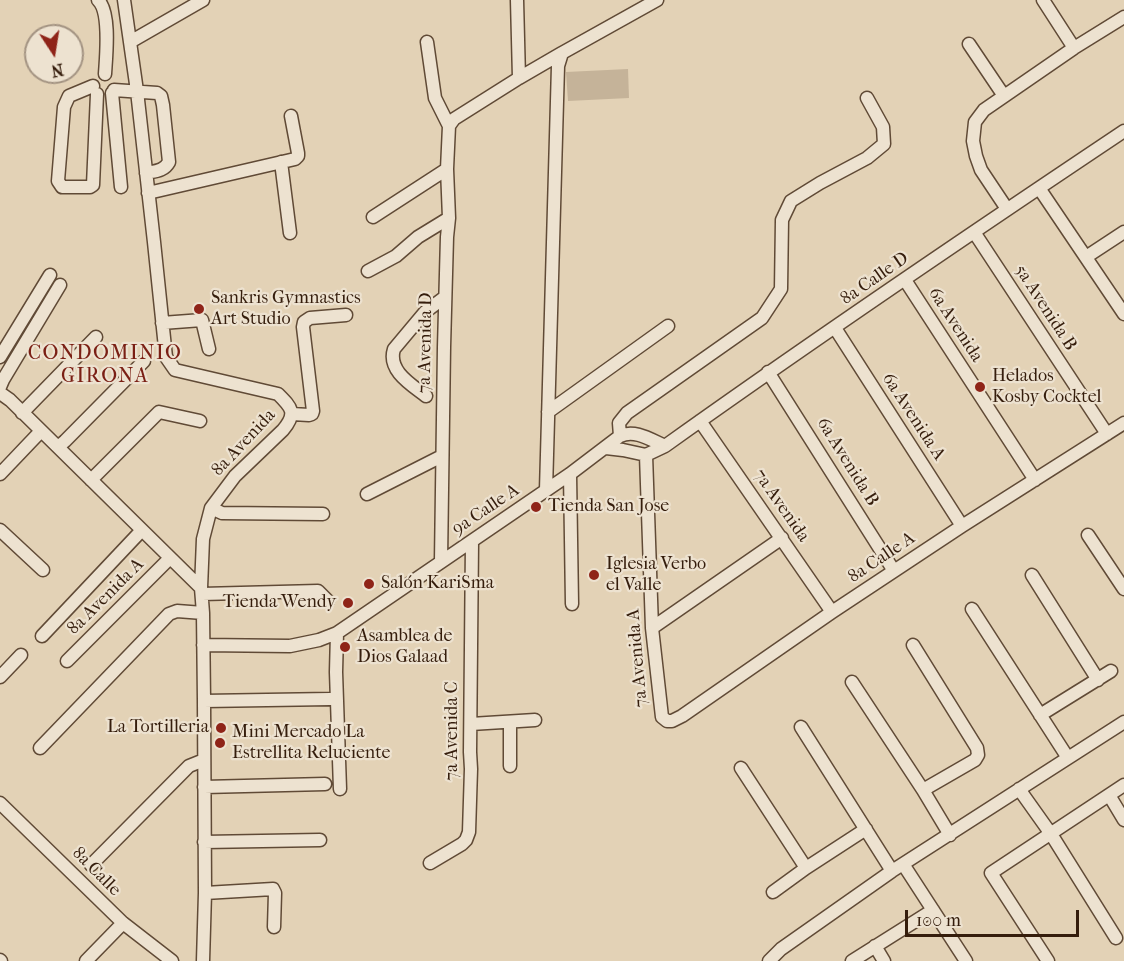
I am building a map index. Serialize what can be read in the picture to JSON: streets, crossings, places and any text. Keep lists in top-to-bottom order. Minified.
{"streets":{"street":["8a Calle D","5a Avenida B","6a Avenida","7a Avenida D","6a Avenida A","8a Avenida","6a Avenida B","7a Avenida","9a Calle A","8a Calle A","8a Avenida A","7a Avenida A","7a Avenida C","8a Calle"]},"crossings":[["8a Calle D","5a Avenida B"],["8a Calle D","6a Avenida"],["8a Calle D","6a Avenida A"],["8a Calle D","6a Avenida B"],["8a Calle D","7a Avenida"],["8a Calle D","7a Avenida A"],["5a Avenida B","8a Calle A"],["6a Avenida","8a Calle A"],["7a Avenida D","9a Calle A"],["6a Avenida A","8a Calle A"],["8a Avenida","9a Calle A"],["6a Avenida B","8a Calle A"],["7a Avenida","8a Calle A"],["9a Calle A","7a Avenida C"],["8a Calle A","7a Avenida A"]],"districts":["CONDOMINIO GIRONA"],"places":["Sankris Gymnastics Art Studio","Helados Kosby Cocktel","Tienda San Jose","Iglesia Verbo el Valle","Salón KariSma","Tienda Wendy","Asamblea de Dios Galaad","La Tortilleria","Mini Mercado La Estrellita Reluciente"],"scale_bar":"100 m","north":"bottom"}
